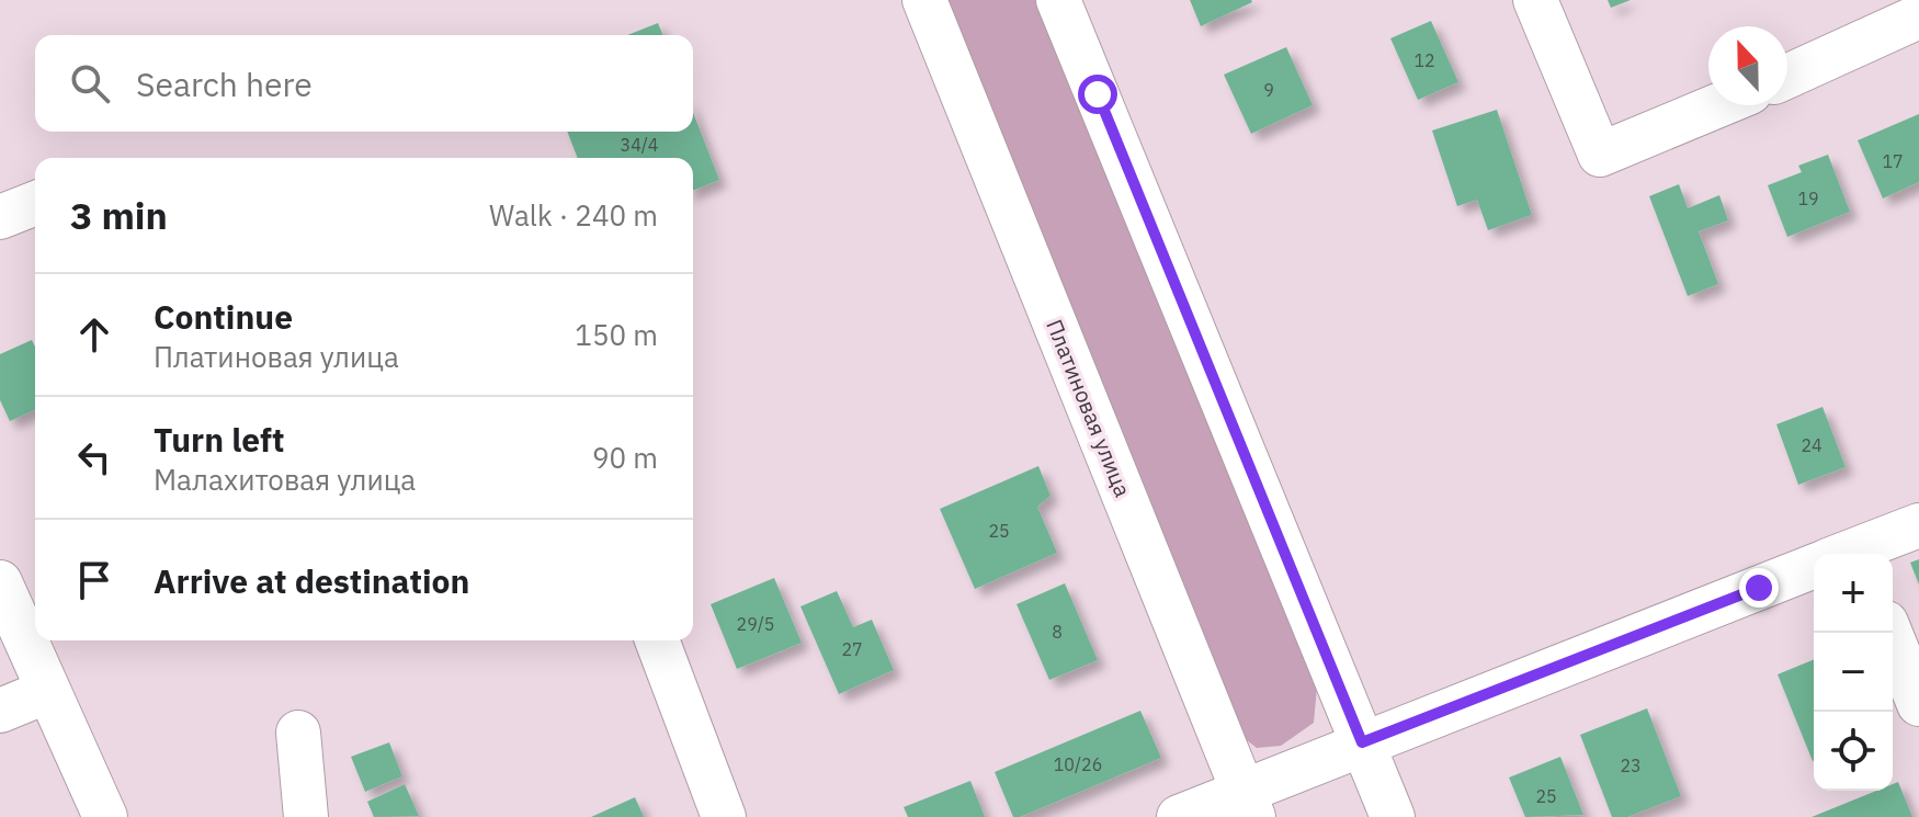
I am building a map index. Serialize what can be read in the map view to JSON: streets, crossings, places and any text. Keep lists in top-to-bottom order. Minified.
{"streets":{"street":["Платиновая улица"]},"house_numbers":["12","9","34/4","17","19","24","25","29/5","8","27","10/26","23","25"],"north":"top","page":{"search":"Search here","heading":["3 min","Walk · 240 m"],"list":[["Continue","Платиновая улица","150 m"],["Turn left","Малахитовая улица","90 m"],"Arrive at destination"],"map_buttons":["+","−"]}}
